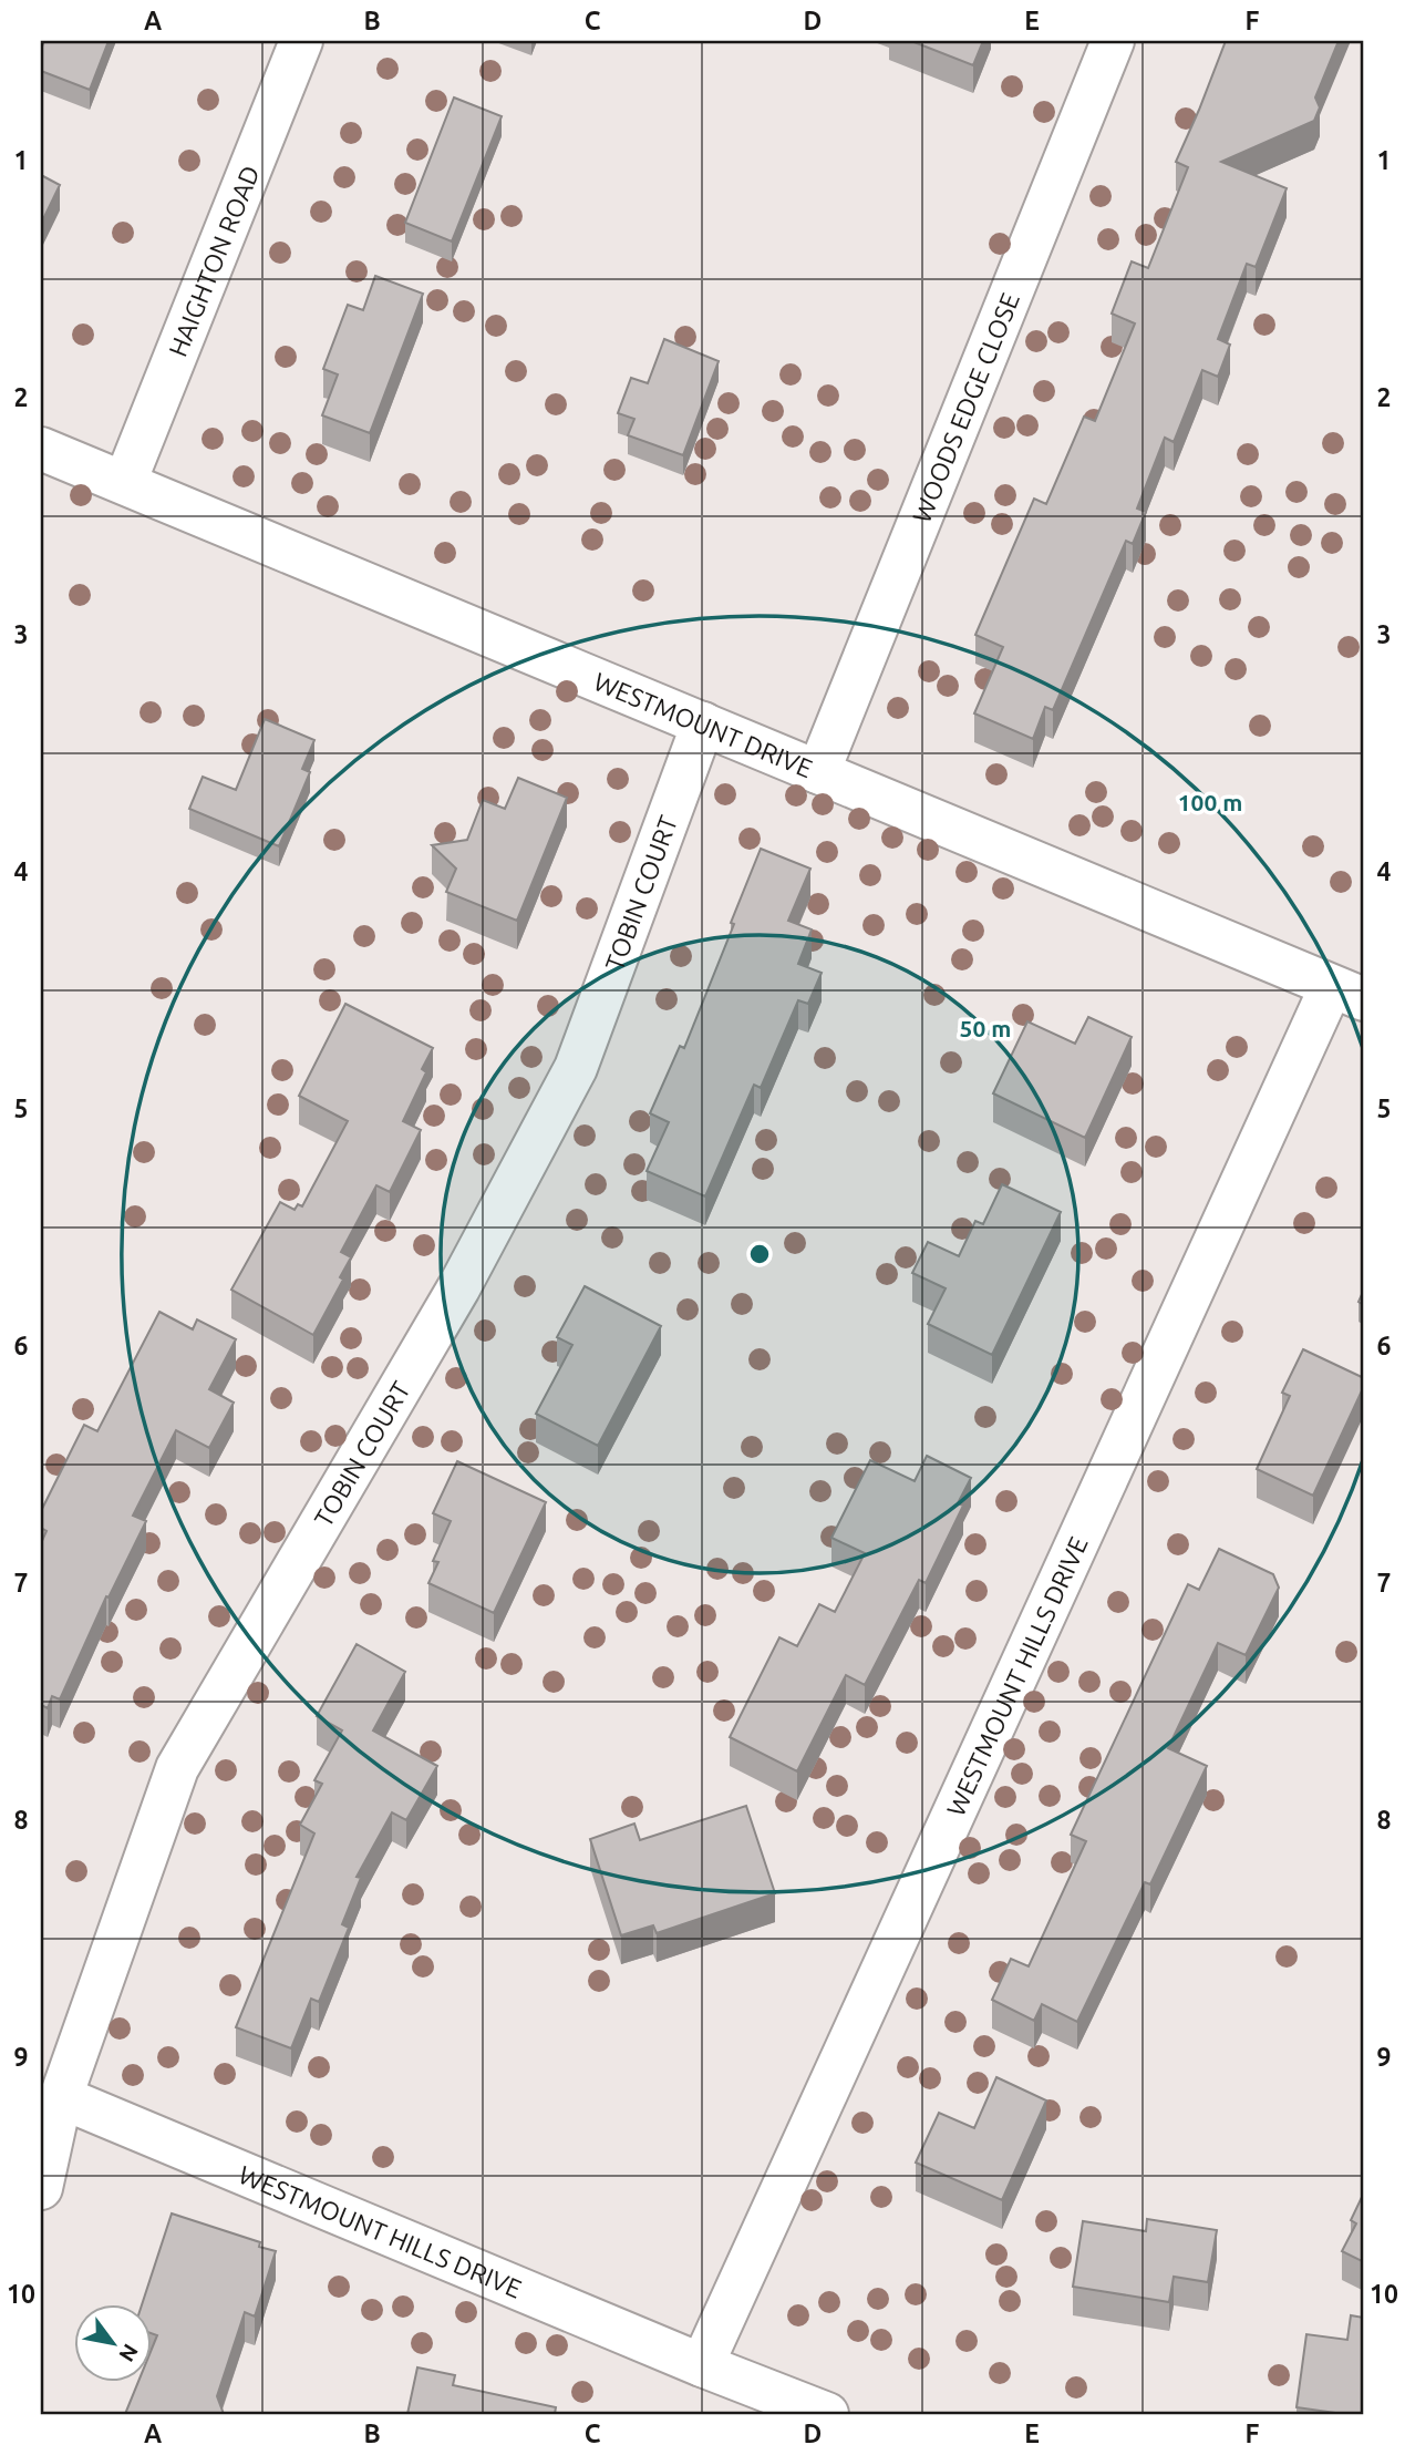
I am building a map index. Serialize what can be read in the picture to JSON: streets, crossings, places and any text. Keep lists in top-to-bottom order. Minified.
{"streets":{"street":["HAIGHTON ROAD","WOODS EDGE CLOSE","WESTMOUNT DRIVE","TOBIN COURT","WESTMOUNT HILLS DRIVE"]},"crossings":[["HAIGHTON ROAD","WESTMOUNT DRIVE"],["WOODS EDGE CLOSE","WESTMOUNT DRIVE"],["WESTMOUNT DRIVE","TOBIN COURT"],["WESTMOUNT DRIVE","WESTMOUNT HILLS DRIVE"],["TOBIN COURT","WESTMOUNT HILLS DRIVE"]],"north":"bottom right","grid":{"columns":["A","B","C","D","E","F"],"rows":["1","2","3","4","5","6","7","8","9","10"]},"rings":["100 m","50 m"]}
